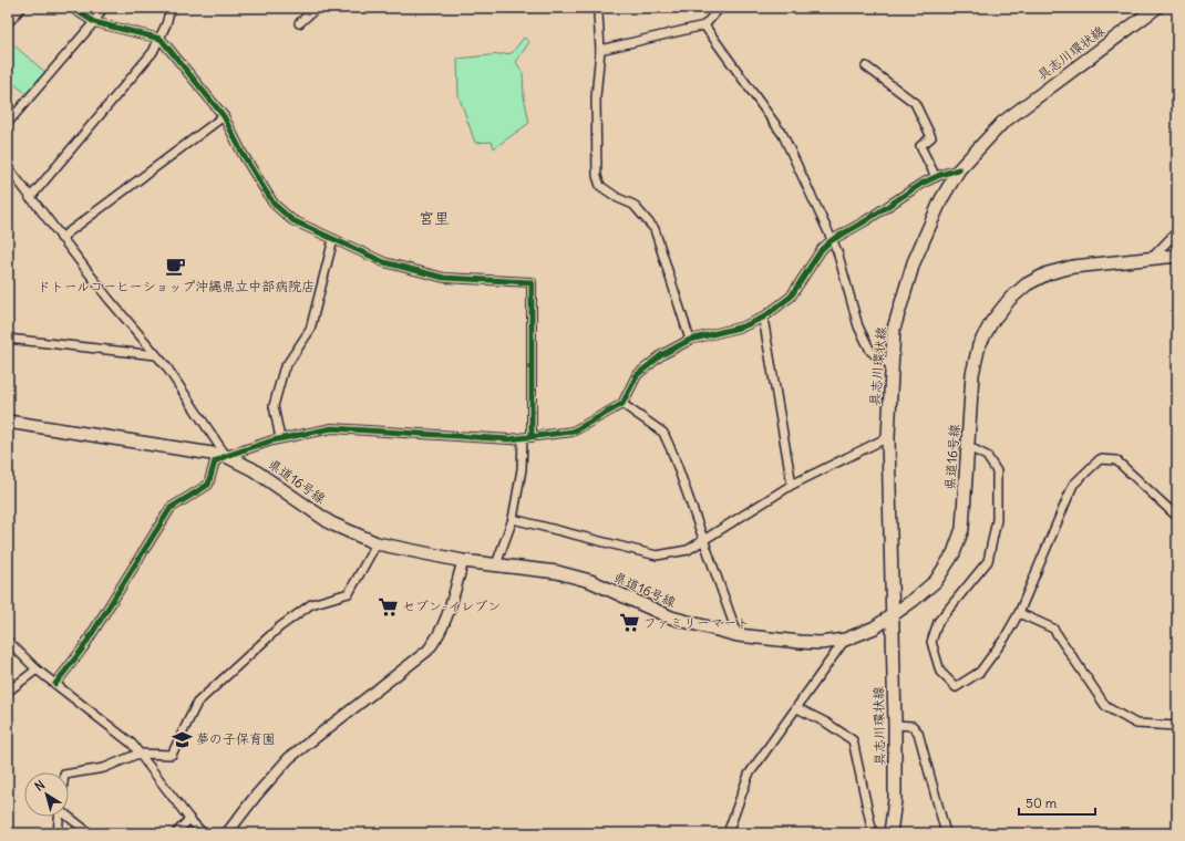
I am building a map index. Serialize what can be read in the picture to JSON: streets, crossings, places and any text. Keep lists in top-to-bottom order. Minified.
{"streets":{"main road":["具志川環状線","県道16号線"]},"crossings":[["具志川環状線","県道16号線"]],"districts":["宮里"],"places":{"cafe":["ドトールコーヒーショップ沖縄県立中部病院店"],"supermarket":["セブン-イレブン","ファミリーマート"],"school or university":["夢の子保育園"]},"scale_bar":"50 m","north":"top left"}
